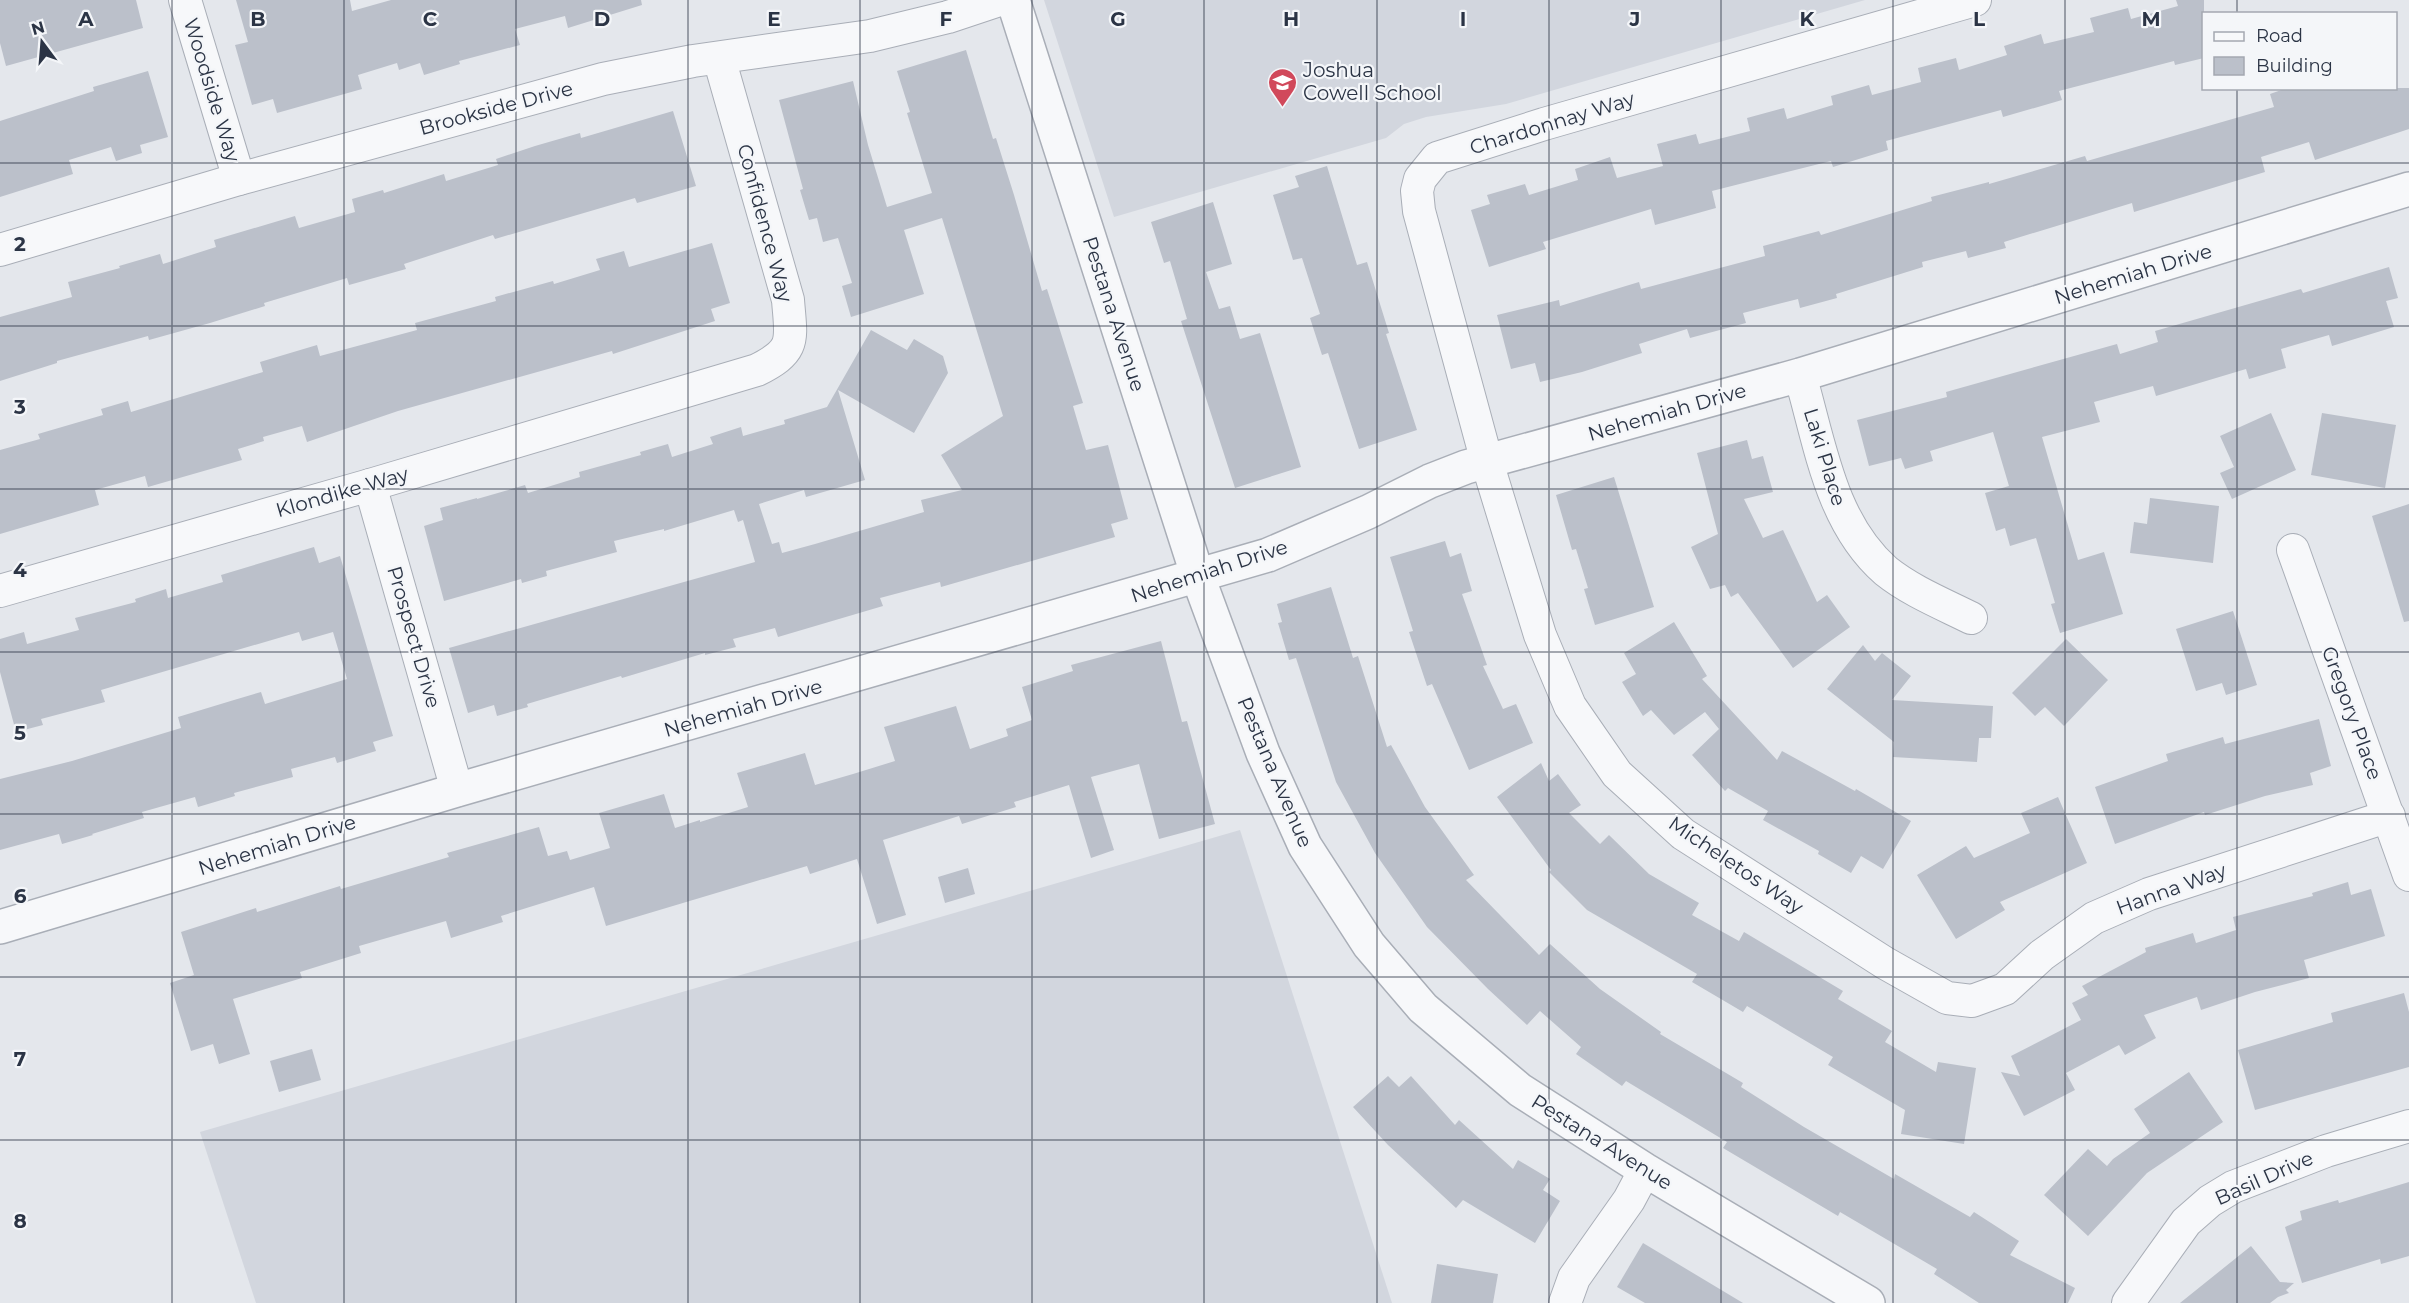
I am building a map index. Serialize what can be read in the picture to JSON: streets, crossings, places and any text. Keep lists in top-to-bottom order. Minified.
{"streets":{"street":["Woodside Way","Brookside Drive","Chardonnay Way","Confidence Way","Nehemiah Drive","Pestana Avenue","Laki Place","Klondike Way","Prospect Drive","Gregory Place","Micheletos Way","Hanna Way","Basil Drive"]},"crossings":[["Woodside Way","Brookside Drive"],["Brookside Drive","Confidence Way"],["Chardonnay Way","Nehemiah Drive"],["Chardonnay Way","Micheletos Way"],["Confidence Way","Klondike Way"],["Nehemiah Drive","Pestana Avenue"],["Nehemiah Drive","Laki Place"],["Nehemiah Drive","Prospect Drive"],["Nehemiah Drive","Micheletos Way"],["Klondike Way","Prospect Drive"],["Gregory Place","Hanna Way"],["Micheletos Way","Hanna Way"]],"places":{"school or university":["Joshua Cowell School"]},"legend":["Road","Building"],"north":"top","grid":{"columns":["A","B","C","D","E","F","G","H","I","J","K","L","M"],"rows":["2","3","4","5","6","7","8"]}}
